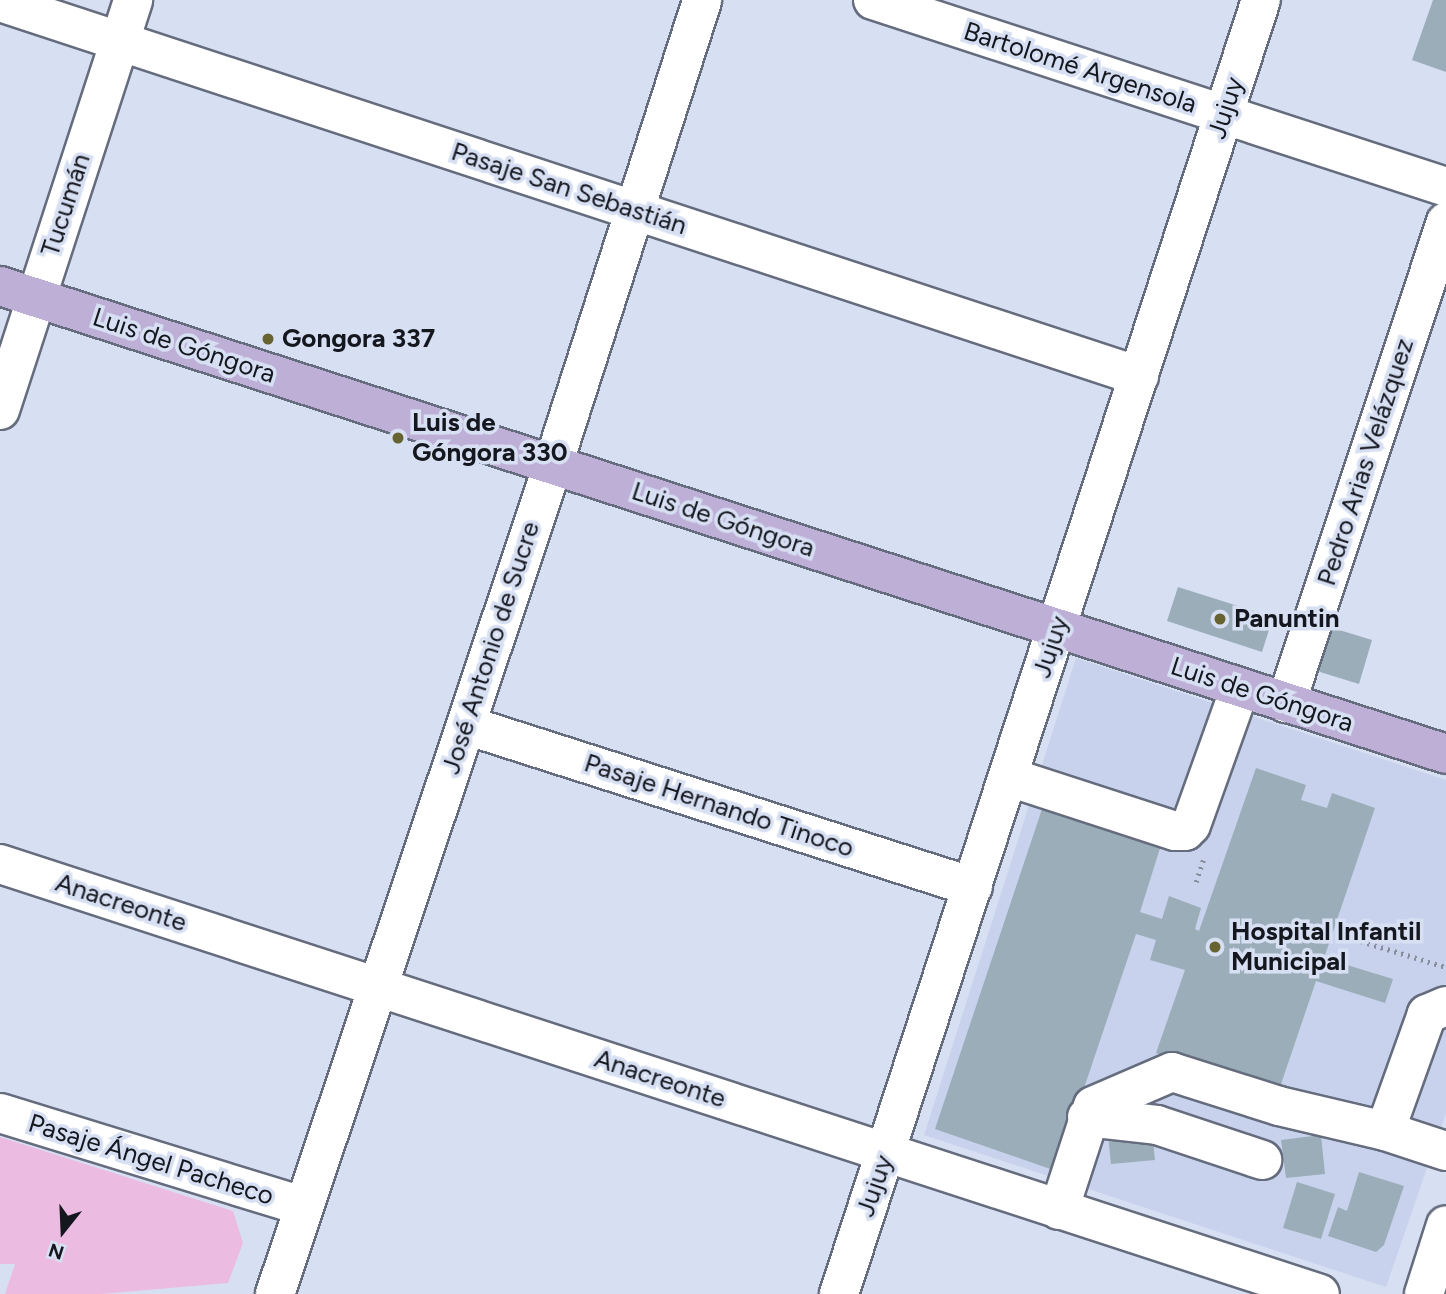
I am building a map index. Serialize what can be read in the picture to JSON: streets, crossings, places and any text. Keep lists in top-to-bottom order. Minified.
{"streets":{"main road":["Luis de Góngora"],"street":["Bartolomé Argensola","Jujuy","Pasaje San Sebastián","Tucumán","Pedro Arias Velázquez","José Antonio de Sucre","Pasaje Hernando Tinoco","Anacreonte","Pasaje Ángel Pacheco"]},"crossings":[["Bartolomé Argensola","Jujuy"],["Jujuy","Pasaje San Sebastián"],["Jujuy","Luis de Góngora"],["Jujuy","Pasaje Hernando Tinoco"],["Jujuy","Anacreonte"],["Pasaje San Sebastián","Tucumán"],["Pasaje San Sebastián","José Antonio de Sucre"],["Tucumán","Luis de Góngora"],["Luis de Góngora","Pedro Arias Velázquez"],["Luis de Góngora","José Antonio de Sucre"],["José Antonio de Sucre","Pasaje Hernando Tinoco"],["José Antonio de Sucre","Anacreonte"],["José Antonio de Sucre","Pasaje Ángel Pacheco"]],"places":["Gongora 337","Luis de Góngora 330","Panuntin","Hospital Infantil Municipal"],"north":"bottom"}
